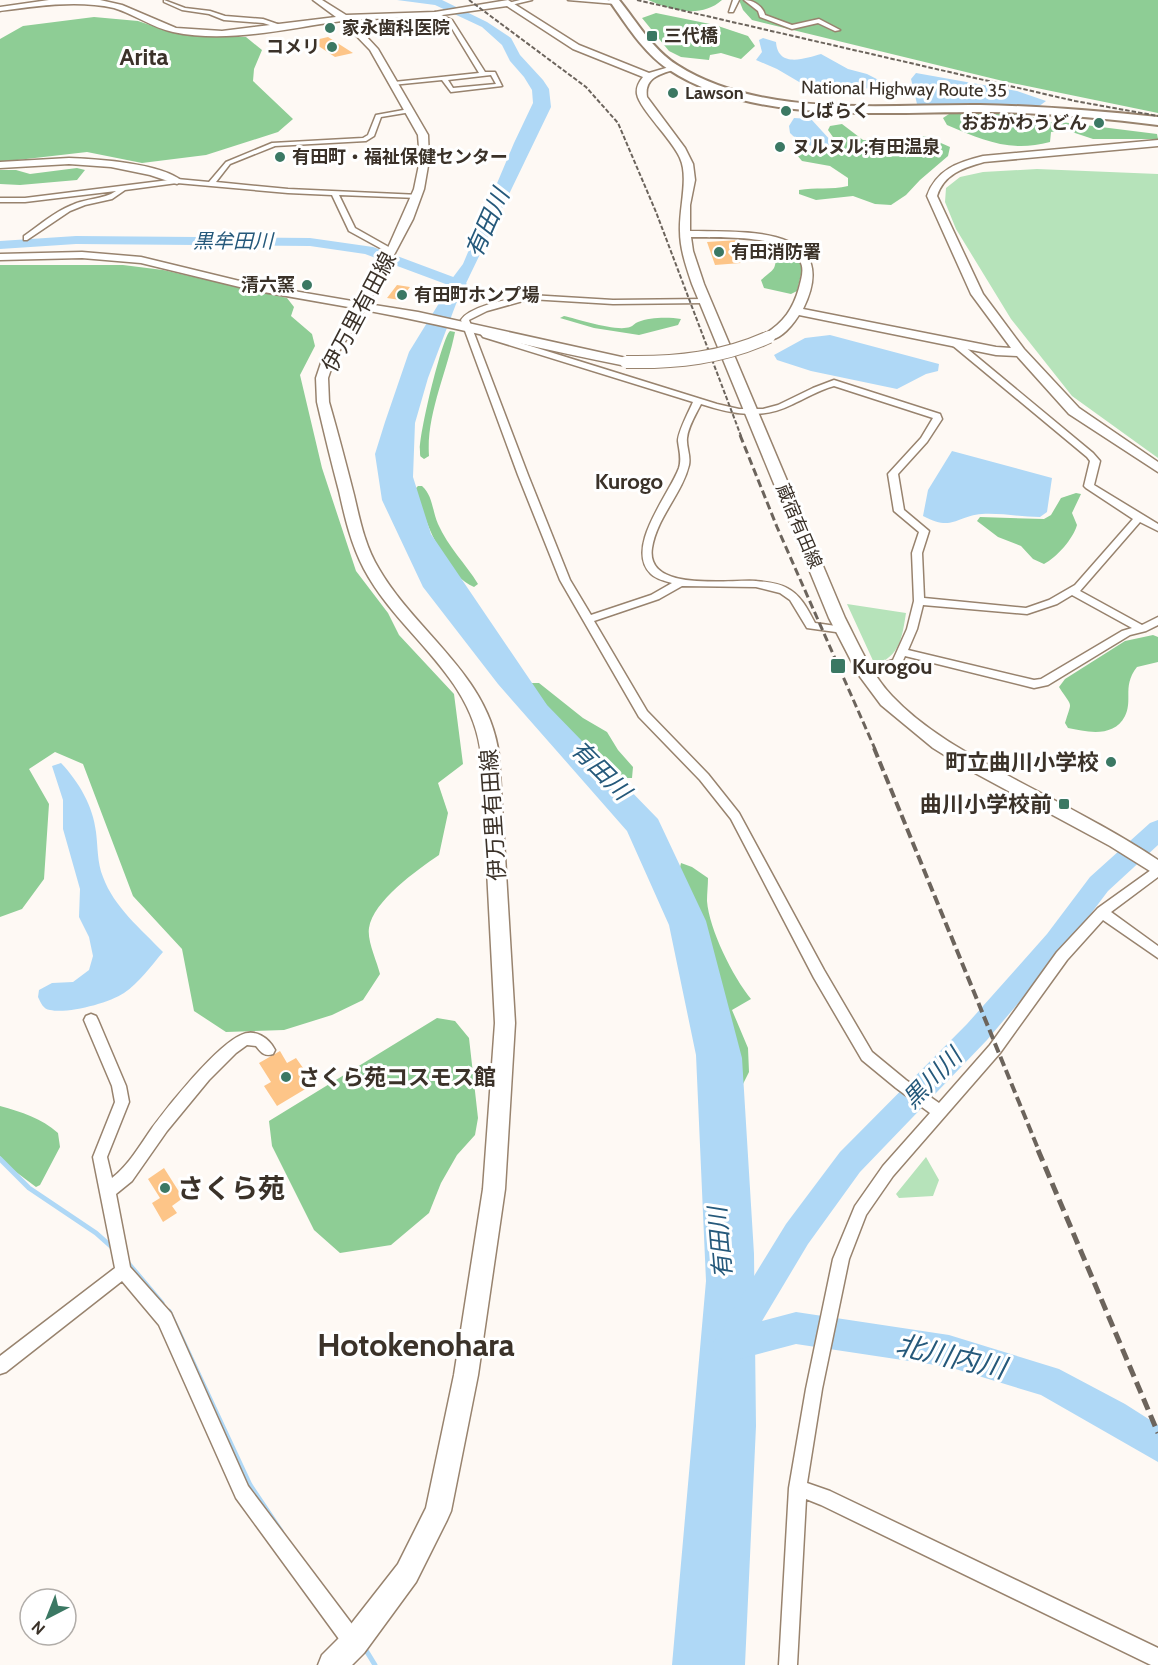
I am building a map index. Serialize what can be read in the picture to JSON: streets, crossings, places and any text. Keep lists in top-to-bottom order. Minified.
{"streets":{"highway":["National Highway Route 35"],"street":["伊万里有田線","蔵宿有田線"]},"districts":["Arita","Kurogo","Hotokenohara"],"water":["有田川","黒牟田川","黒川川","北川内川"],"places":{"other":["家永歯科医院","コメリ","Lawson","しばらく","おおかわうどん","ヌルヌル;有田温泉","有田町・福祉保健センター","有田消防署","清六窯","有田町ホンプ場","町立曲川小学校","さくら苑コスモス館","さくら苑"],"transit":["三代橋","Kurogou","曲川小学校前"]},"north":"bottom left"}
